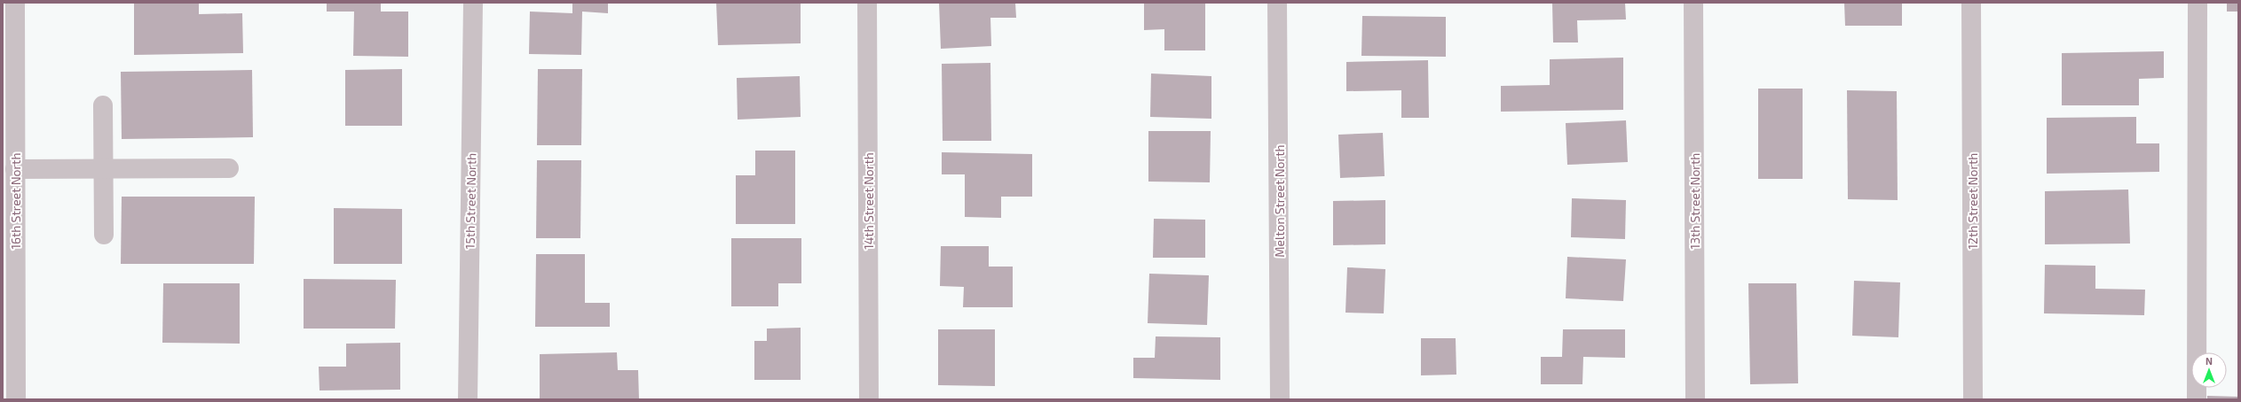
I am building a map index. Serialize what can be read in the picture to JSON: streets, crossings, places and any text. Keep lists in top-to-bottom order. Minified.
{"streets":{"street":["16th Street North","15th Street North","14th Street North","Melton Street North","13th Street North","12th Street North"]},"north":"top"}
